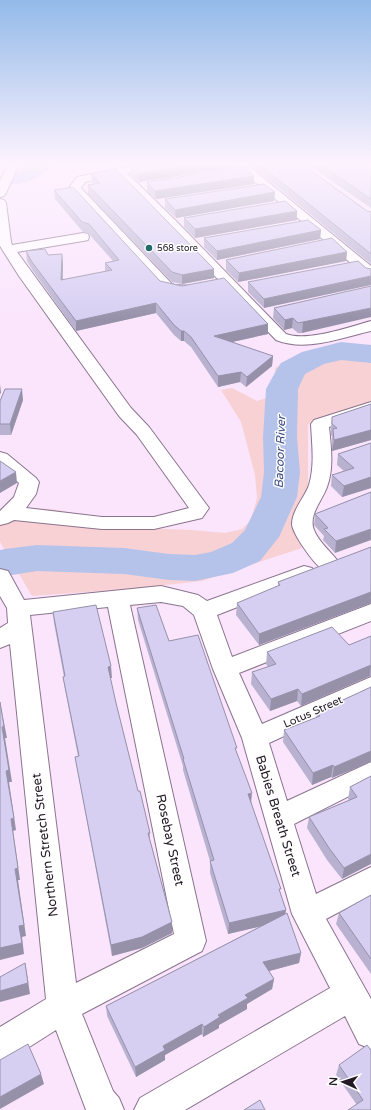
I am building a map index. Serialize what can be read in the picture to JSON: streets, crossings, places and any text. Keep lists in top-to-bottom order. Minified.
{"streets":{"street":["Lotus Street","Babies Breath Street","Rosebay Street","Northern Stretch Street"]},"crossings":[["Lotus Street","Babies Breath Street"],["Rosebay Street","Northern Stretch Street"]],"water":["Bacoor River"],"places":["568 store"],"north":"left"}
